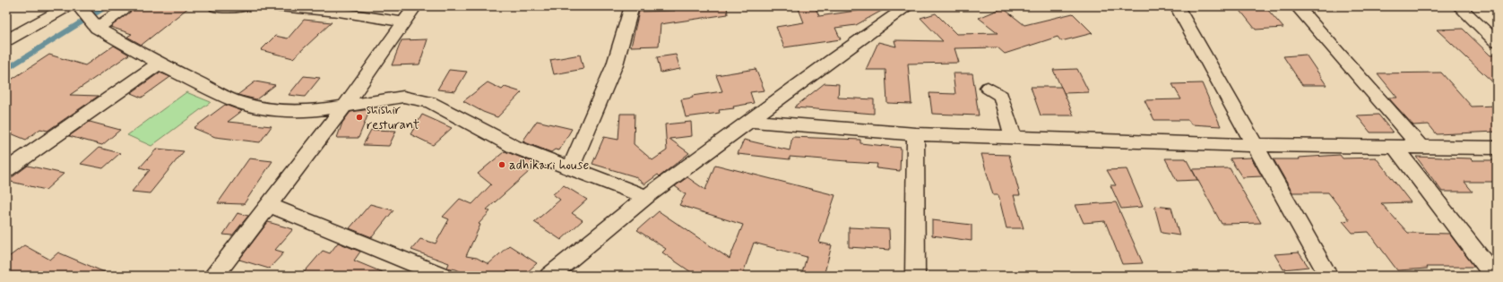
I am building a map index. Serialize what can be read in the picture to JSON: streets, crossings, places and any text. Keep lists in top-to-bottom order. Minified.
{"places":["shishir resturant","adhikari house"]}
